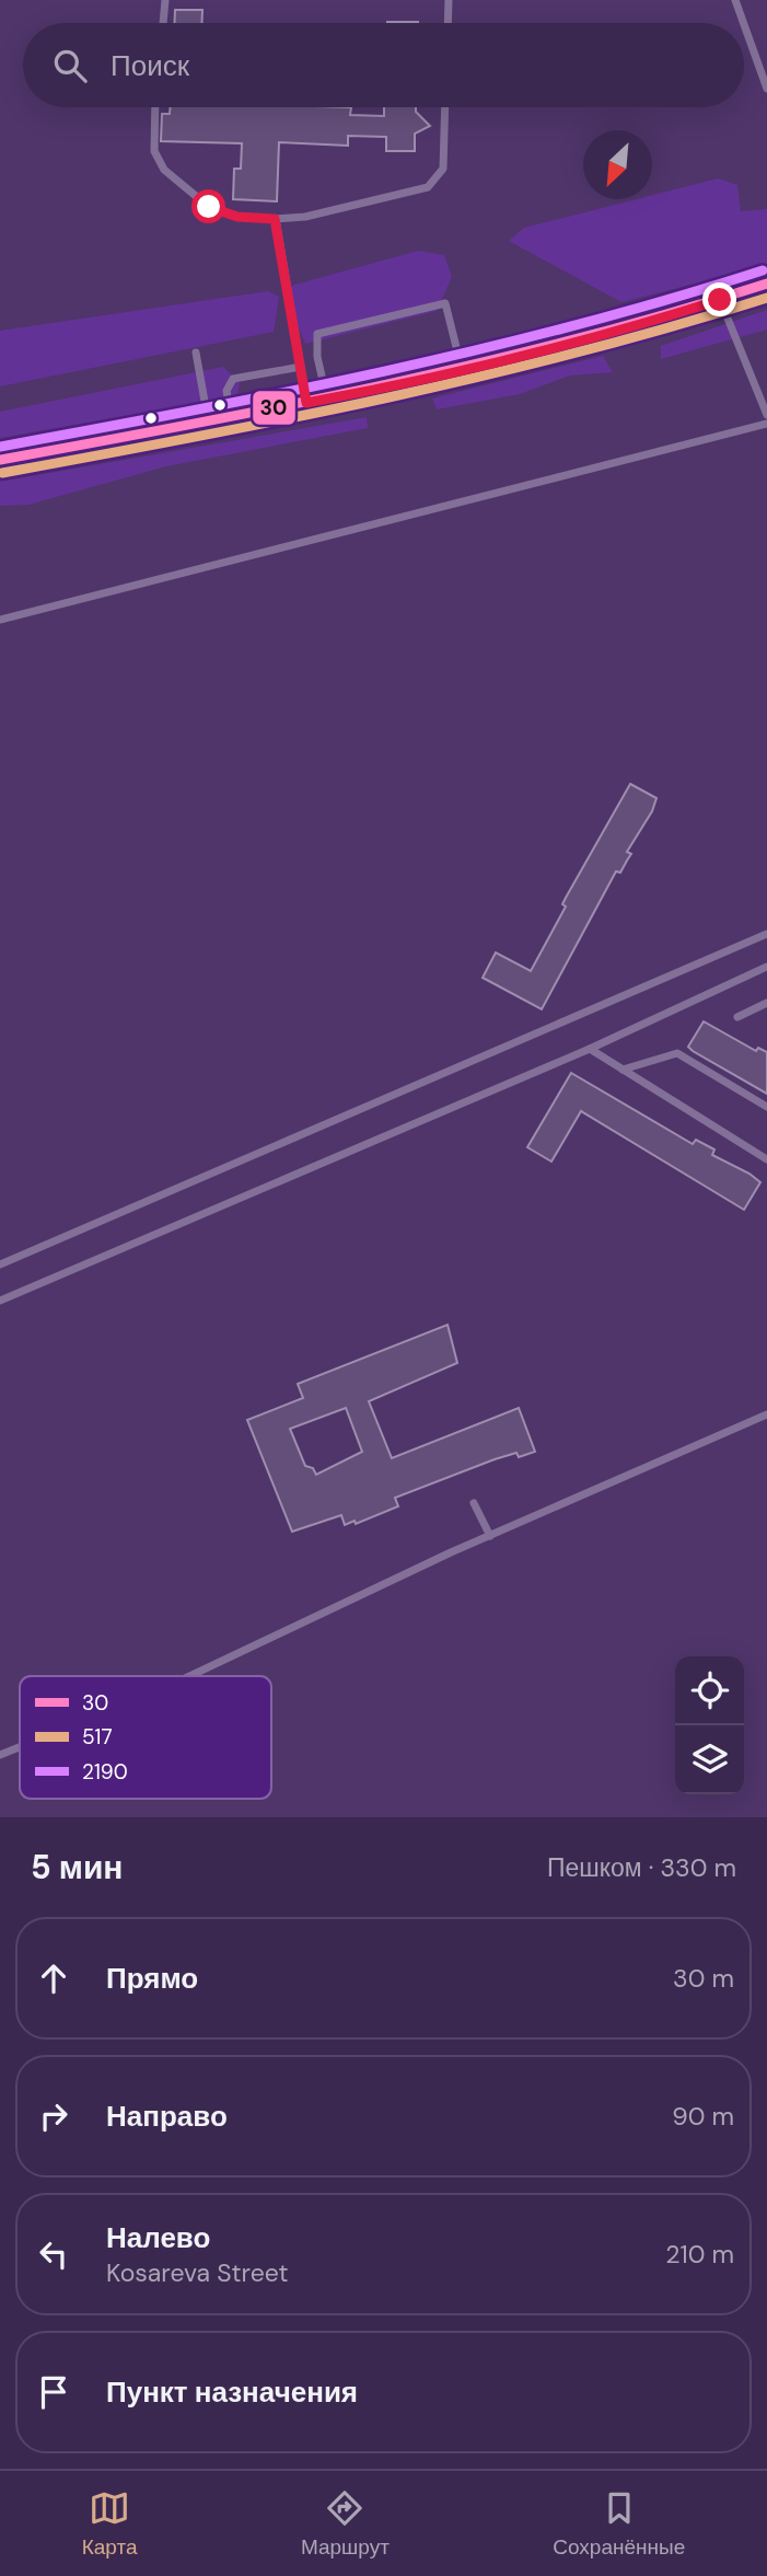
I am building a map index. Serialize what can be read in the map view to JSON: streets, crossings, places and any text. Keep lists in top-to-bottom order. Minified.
{"lines":["transit line 2190","transit line 30","transit line 517"],"legend":["30","517","2190"],"north":"bottom left","page":{"search":"Поиск","heading":["5 мин","Пешком · 330 m"],"list":[["Прямо","30 m"],["Направо","90 m"],["Налево","Kosareva Street","210 m"],"Пункт назначения"],"nav":["Карта","Маршрут","Сохранённые"]}}
